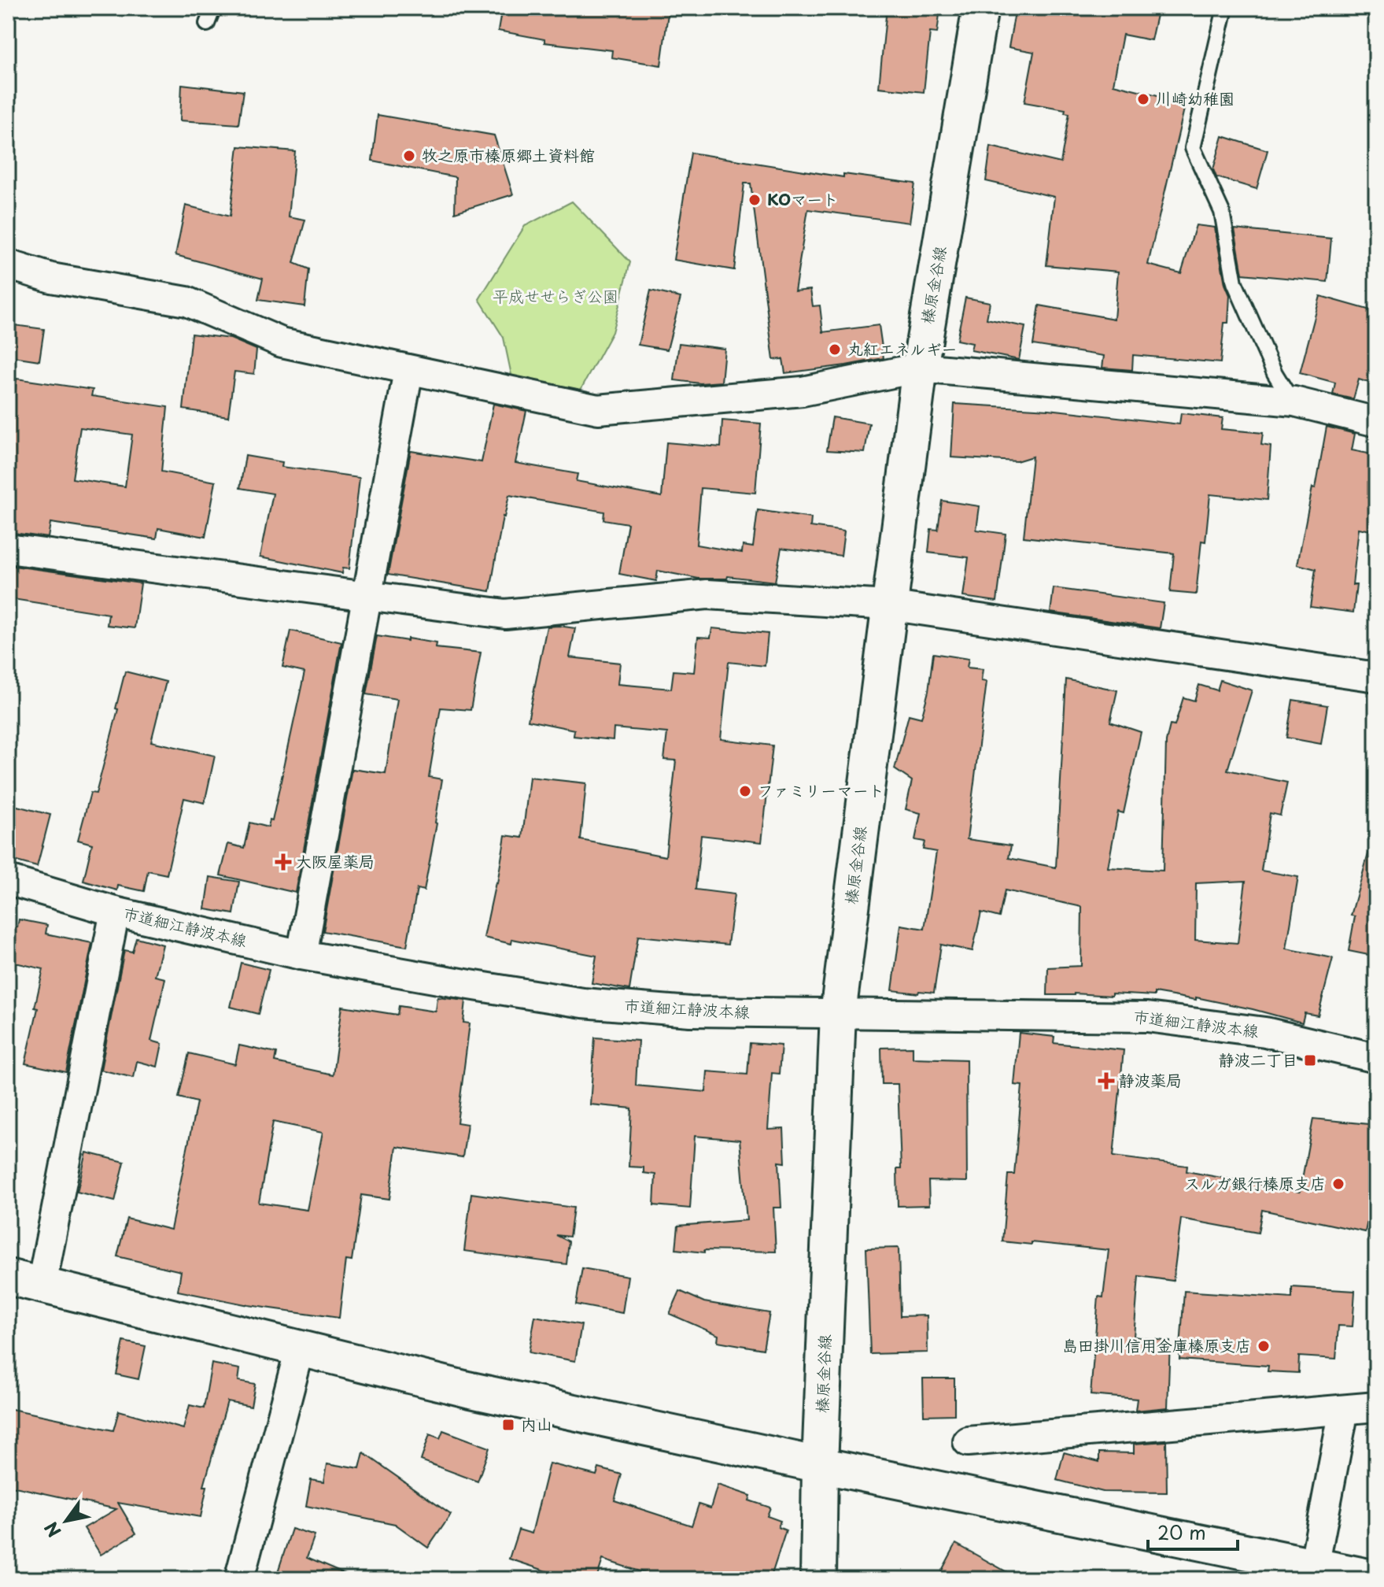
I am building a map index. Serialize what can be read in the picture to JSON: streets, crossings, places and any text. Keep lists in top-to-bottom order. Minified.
{"streets":{"main road":["榛原金谷線"],"street":["市道細江静波本線"]},"crossings":[["榛原金谷線","市道細江静波本線"]],"parks":["平成せせらぎ公園"],"places":{"other":["川崎幼稚園","牧之原市榛原郷土資料館","KOマート","丸紅エネルギー","ファミリーマート","スルガ銀行榛原支店","島田掛川信用金庫榛原支店"],"health":["大阪屋薬局","静波薬局"],"transit":["静波二丁目","内山"]},"scale_bar":"20 m","north":"bottom left"}
